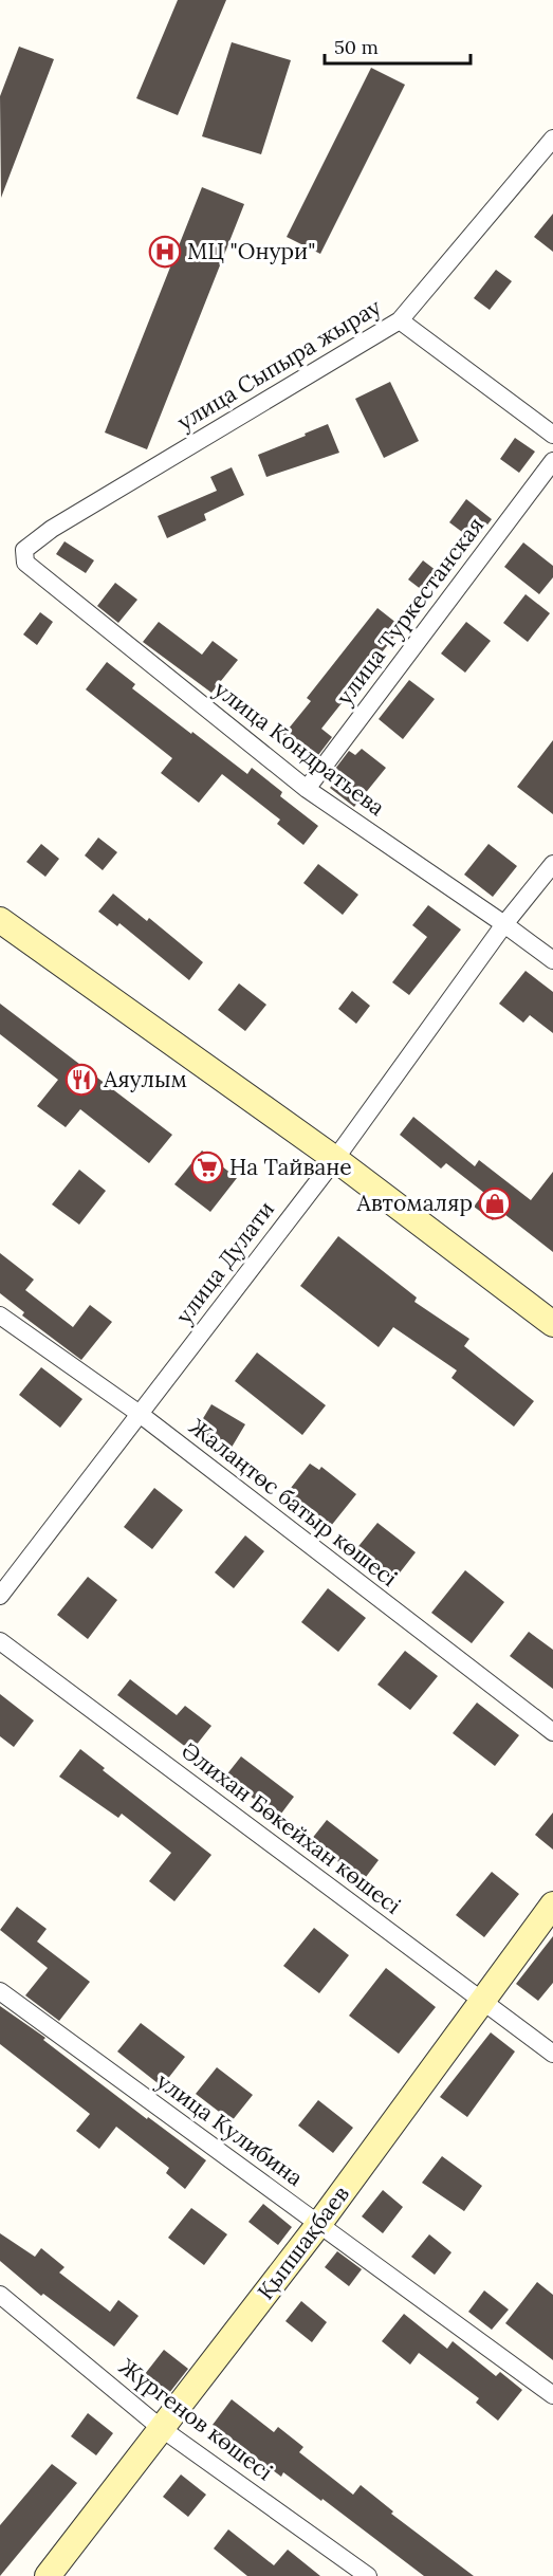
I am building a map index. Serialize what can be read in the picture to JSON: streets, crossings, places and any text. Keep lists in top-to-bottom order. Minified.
{"streets":{"street":["улица Сыпыра жырау","улица Туркестанская","улица Кондратьева","улица Дулати","Жалаңтөс батыр көшесі","Әлихан Бөкейхан көшесі","улица Кулибина","Қыпшақбаев","Жүргенов көшесі"]},"crossings":[["улица Сыпыра жырау","улица Кондратьева"],["улица Туркестанская","улица Кондратьева"],["улица Кондратьева","улица Дулати"],["улица Дулати","Жалаңтөс батыр көшесі"],["Әлихан Бөкейхан көшесі","Қыпшақбаев"],["улица Кулибина","Қыпшақбаев"],["Қыпшақбаев","Жүргенов көшесі"]],"places":{"hospital":["МЦ \"Онури\""],"restaurant":["Аяулым"],"supermarket":["На Тайване"],"shop":["Автомаляр"]},"scale_bar":"50 m"}
